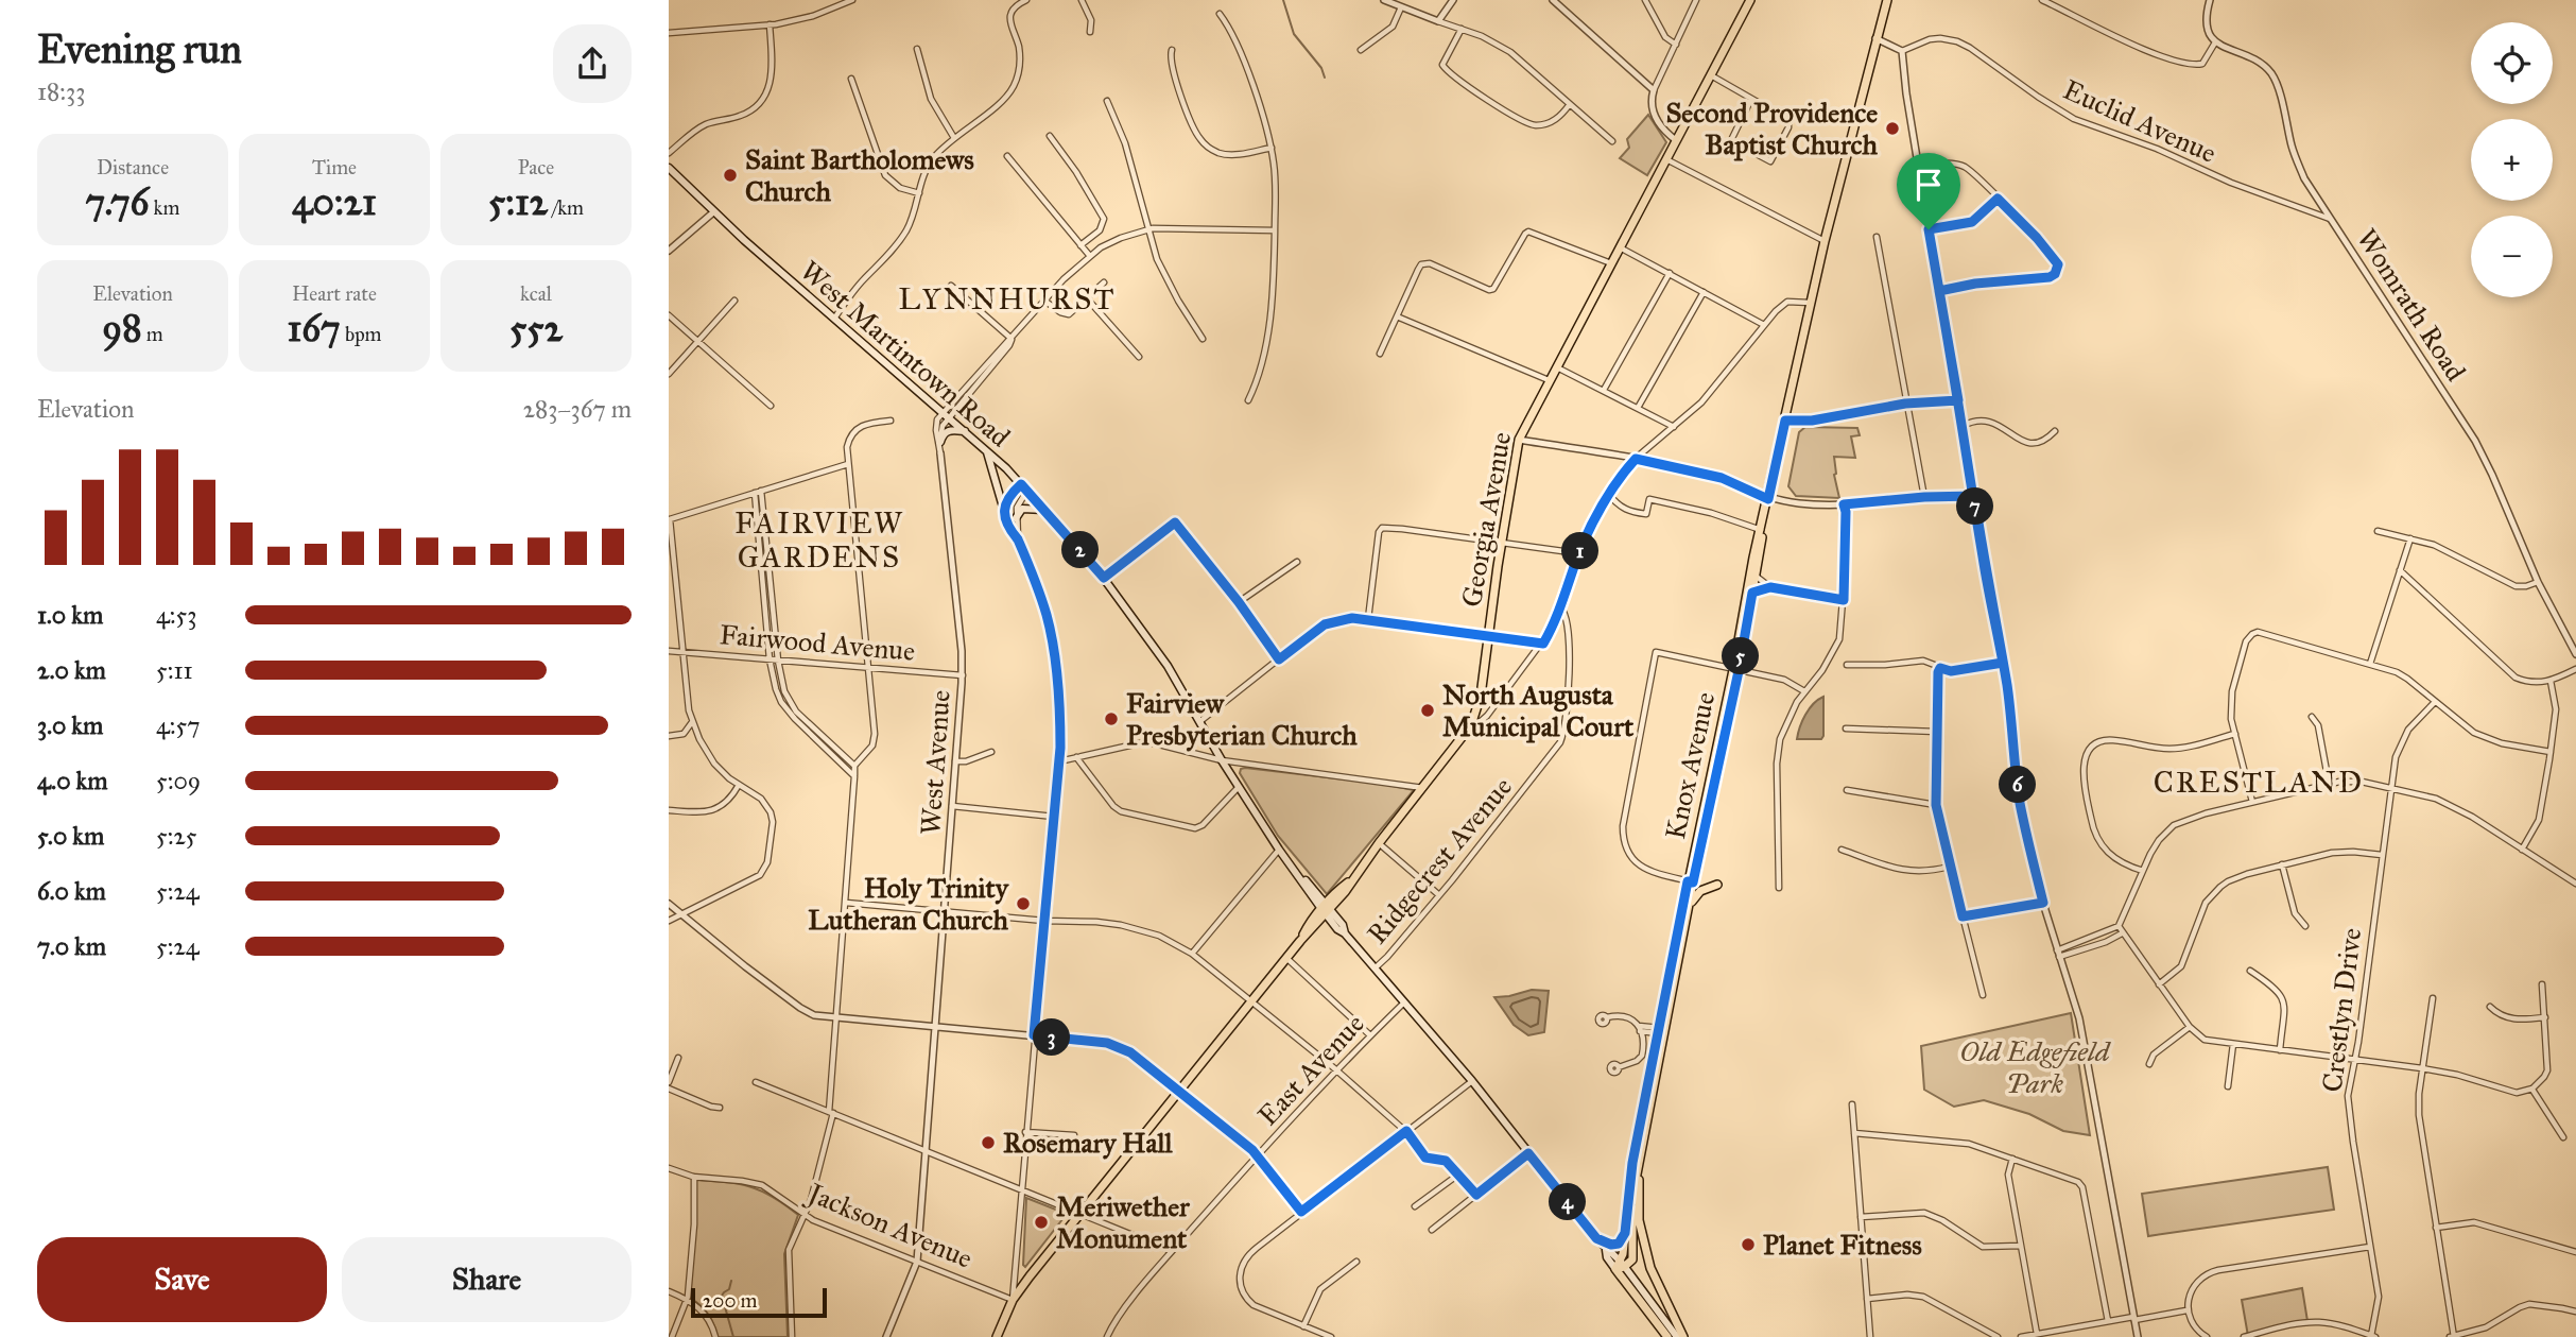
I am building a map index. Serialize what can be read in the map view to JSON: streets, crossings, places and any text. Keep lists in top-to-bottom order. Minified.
{"streets":{"main road":["West Martintown Road","Georgia Avenue","Knox Avenue"],"street":["Euclid Avenue","Womrath Road","Fairwood Avenue","West Avenue","Ridgecrest Avenue","Crestlyn Drive","East Avenue","Jackson Avenue"]},"crossings":[["Euclid Avenue","Womrath Road"],["West Martintown Road","Georgia Avenue"],["West Martintown Road","West Avenue"],["West Martintown Road","Knox Avenue"],["West Martintown Road","Ridgecrest Avenue"],["West Martintown Road","East Avenue"],["Georgia Avenue","Jackson Avenue"],["Fairwood Avenue","West Avenue"],["West Avenue","Jackson Avenue"]],"districts":["LYNNHURST","FAIRVIEW GARDENS","CRESTLAND"],"parks":["Old Edgefield Park"],"places":["Second Providence Baptist Church","Saint Bartholomews Church","North Augusta Municipal Court","Fairview Presbyterian Church","Holy Trinity Lutheran Church","Rosemary Hall","Meriwether Monument","Planet Fitness"],"scale_bar":"200 m","page":{"heading":["Evening run","18:33"],"map_buttons":["+","−"],"stats":[["Distance","7.76 km"],["Time","40:21"],["Pace","5:12 /km"],["Elevation","98 m"],["Heart rate","167 bpm"],["kcal","552"]],"chart":["Elevation","283–367 m"],"pins":["7","2","1","5","6","3","4"],"list":[{"name":"1.0 km","note":"4:53"},{"name":"2.0 km","note":"5:11"},{"name":"3.0 km","note":"4:57"},{"name":"4.0 km","note":"5:09"},{"name":"5.0 km","note":"5:25"},{"name":"6.0 km","note":"5:24"},{"name":"7.0 km","note":"5:24"}],"buttons":["Save","Share"],"scale":"200 m"}}
